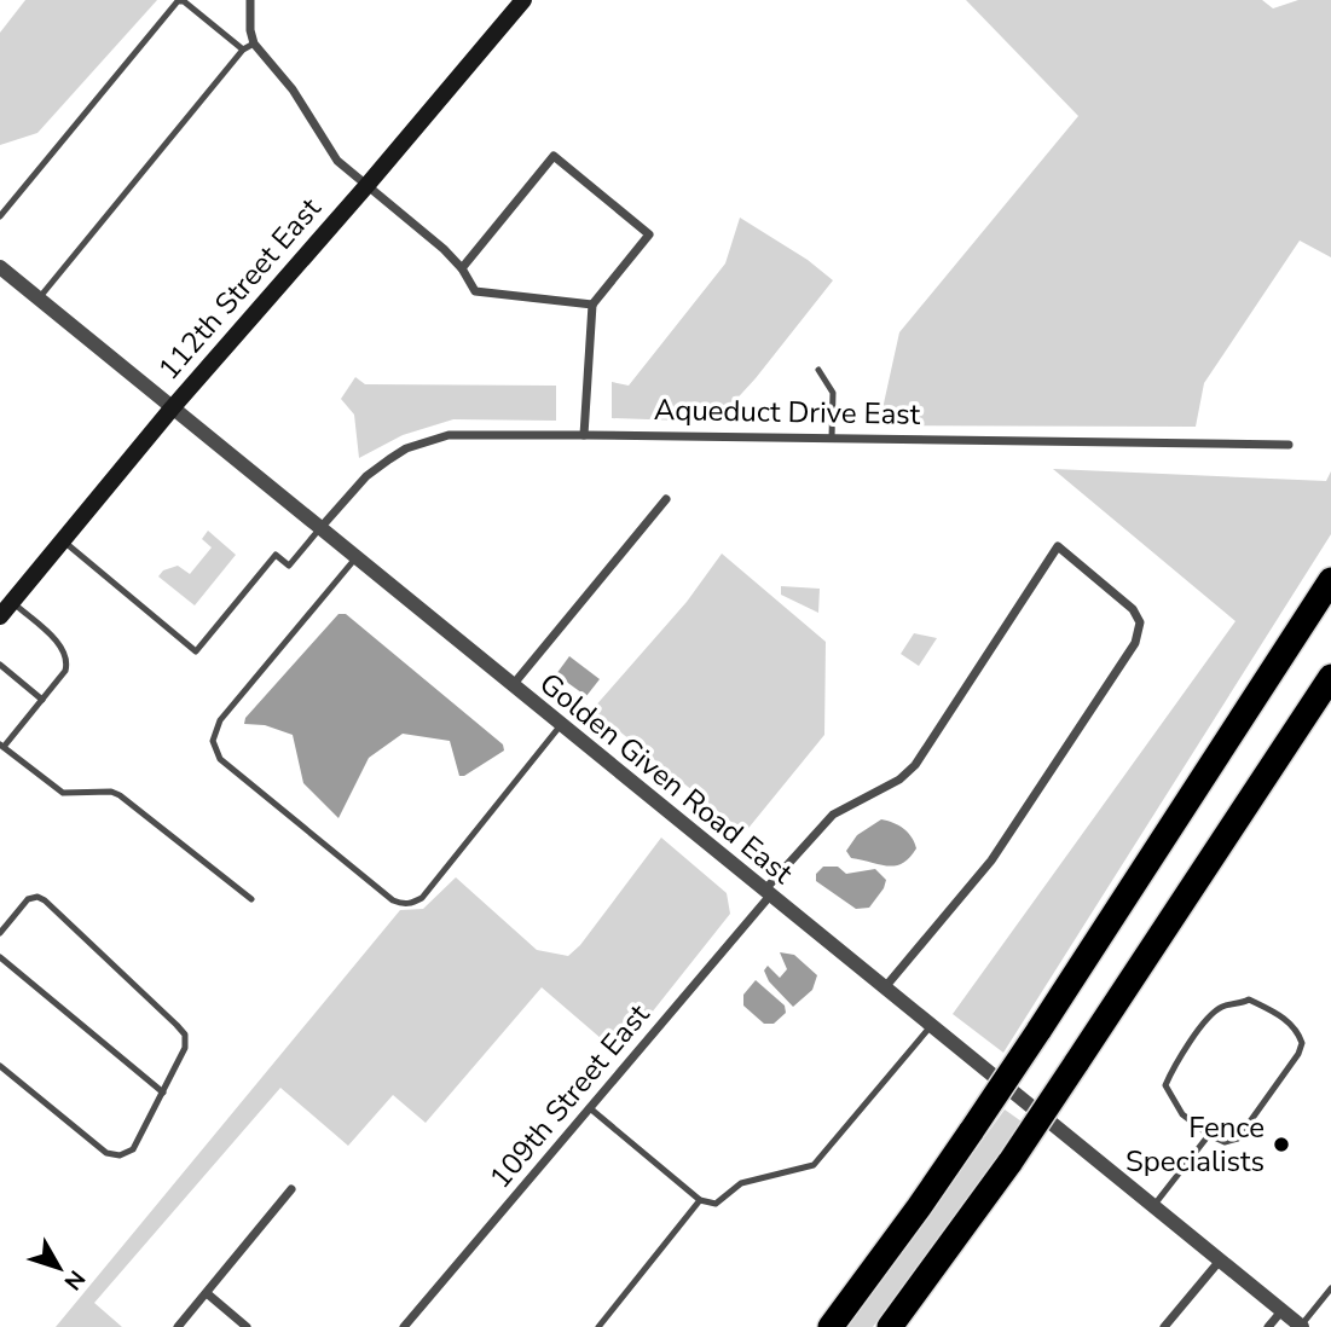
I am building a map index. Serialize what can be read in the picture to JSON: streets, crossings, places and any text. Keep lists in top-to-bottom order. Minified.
{"streets":{"main road":["112th Street East"],"street":["Aqueduct Drive East","Golden Given Road East","109th Street East"]},"crossings":[["112th Street East","Golden Given Road East"],["Aqueduct Drive East","Golden Given Road East"],["Golden Given Road East","109th Street East"]],"places":["Fence Specialists"],"north":"bottom right"}
